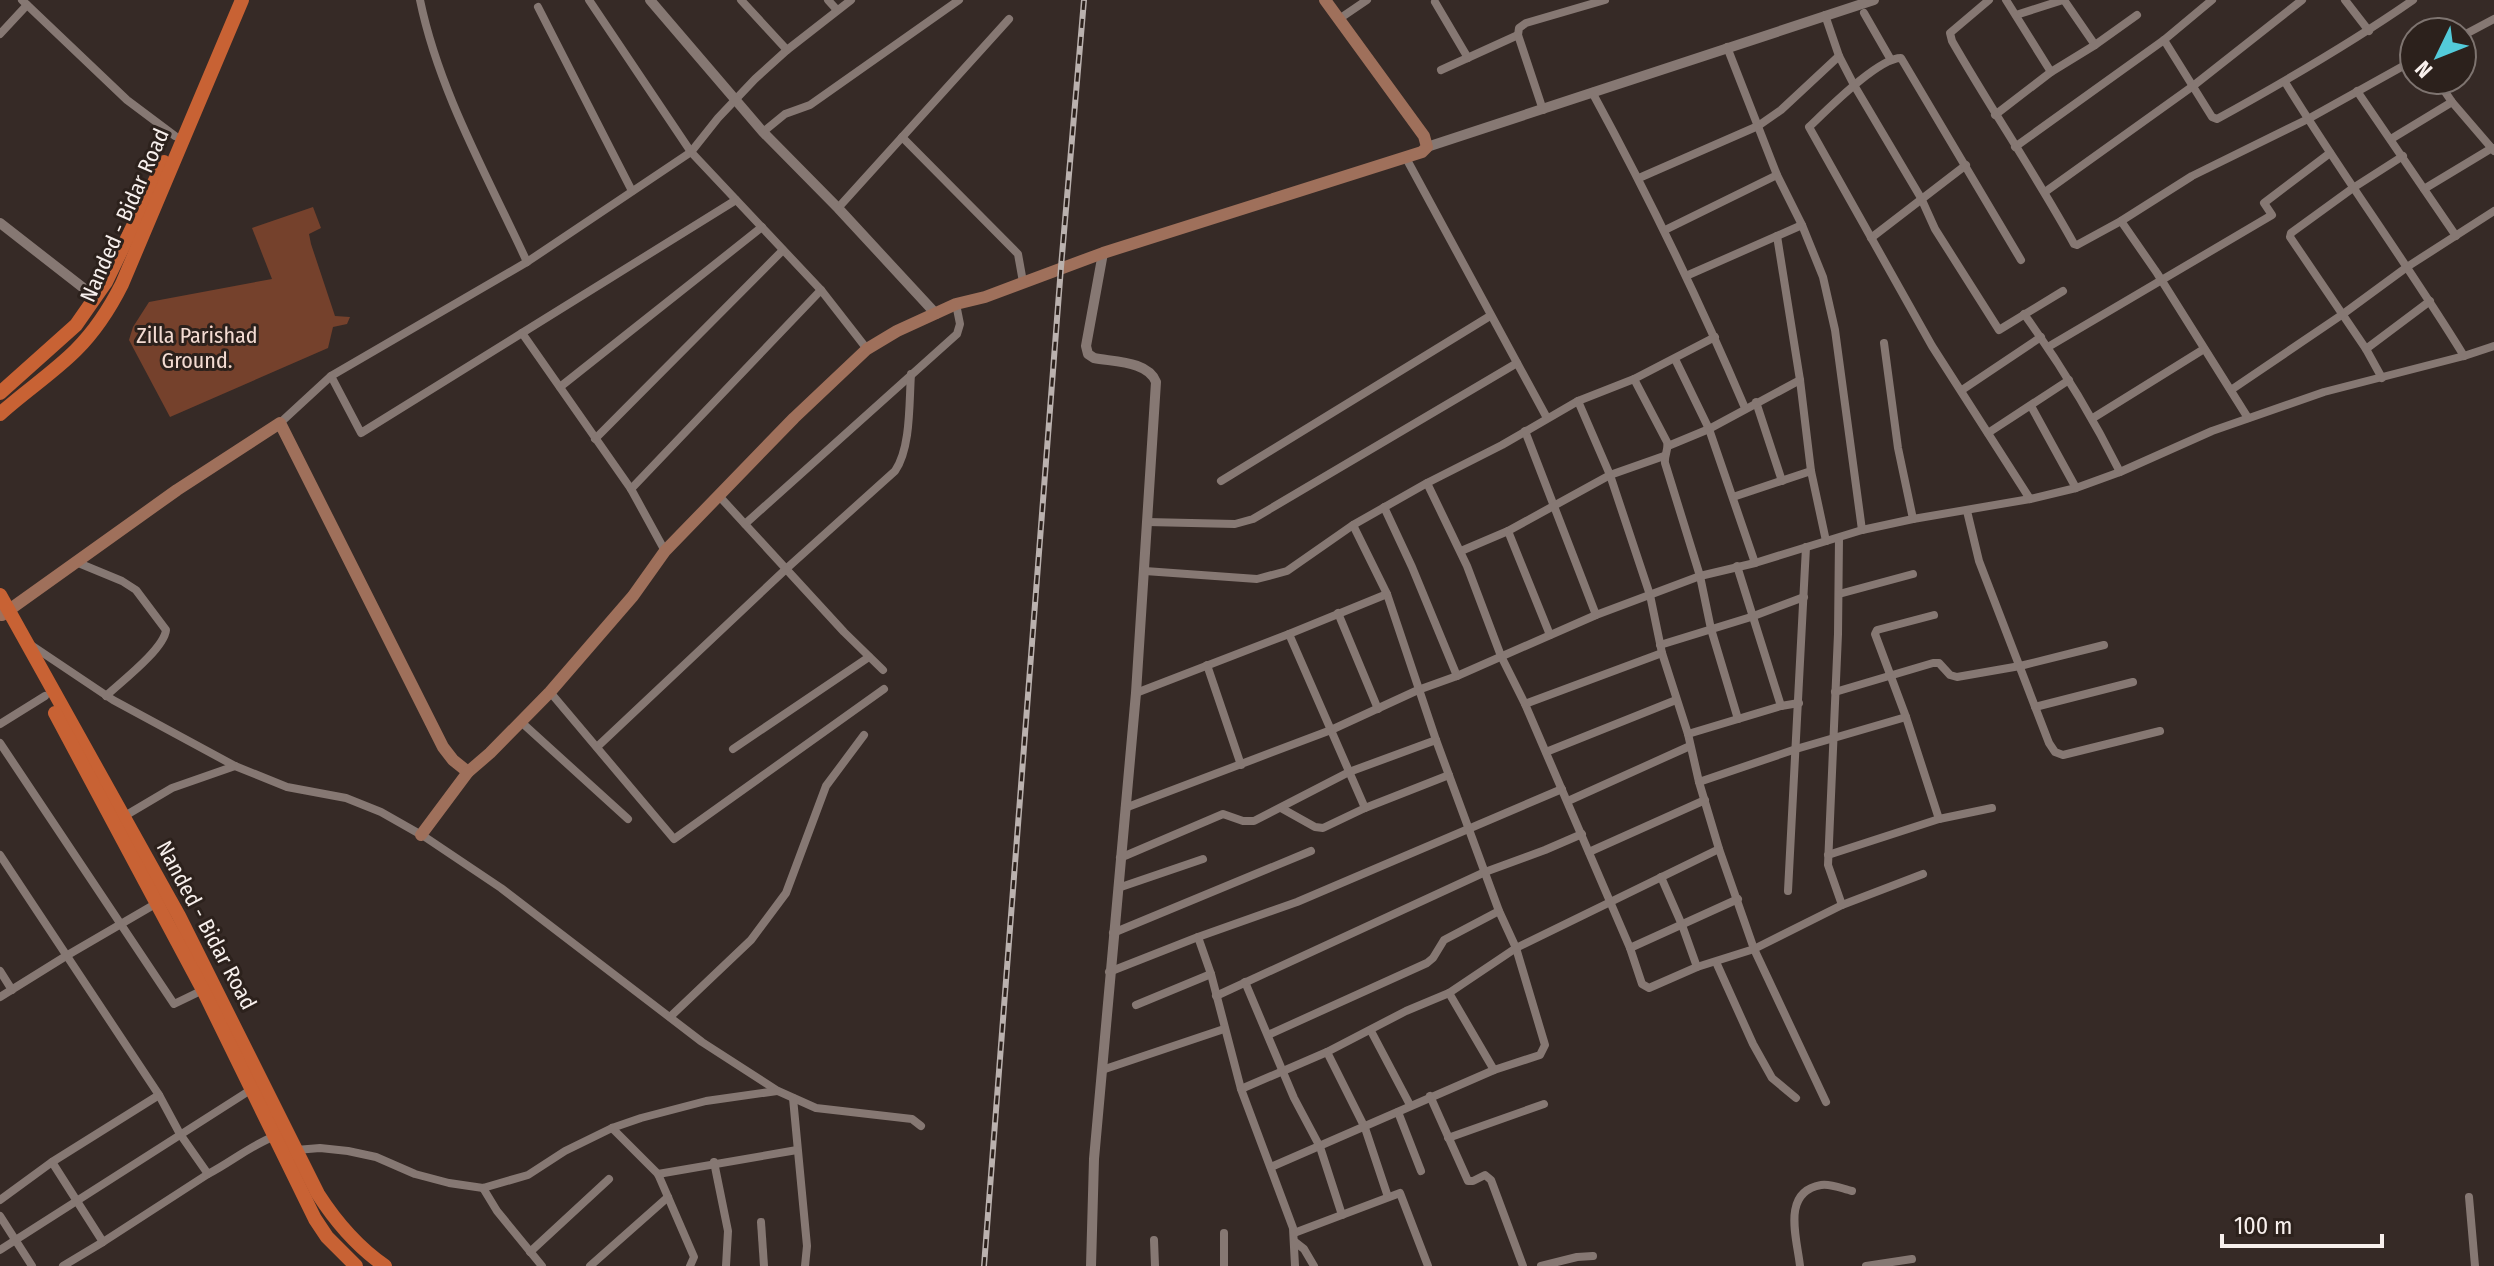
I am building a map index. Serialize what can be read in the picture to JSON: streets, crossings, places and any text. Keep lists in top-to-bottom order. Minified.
{"streets":{"highway":["Nanded - Bidar Road"]},"parks":["Zilla Parishad Ground."],"scale_bar":"100 m","north":"bottom left"}
